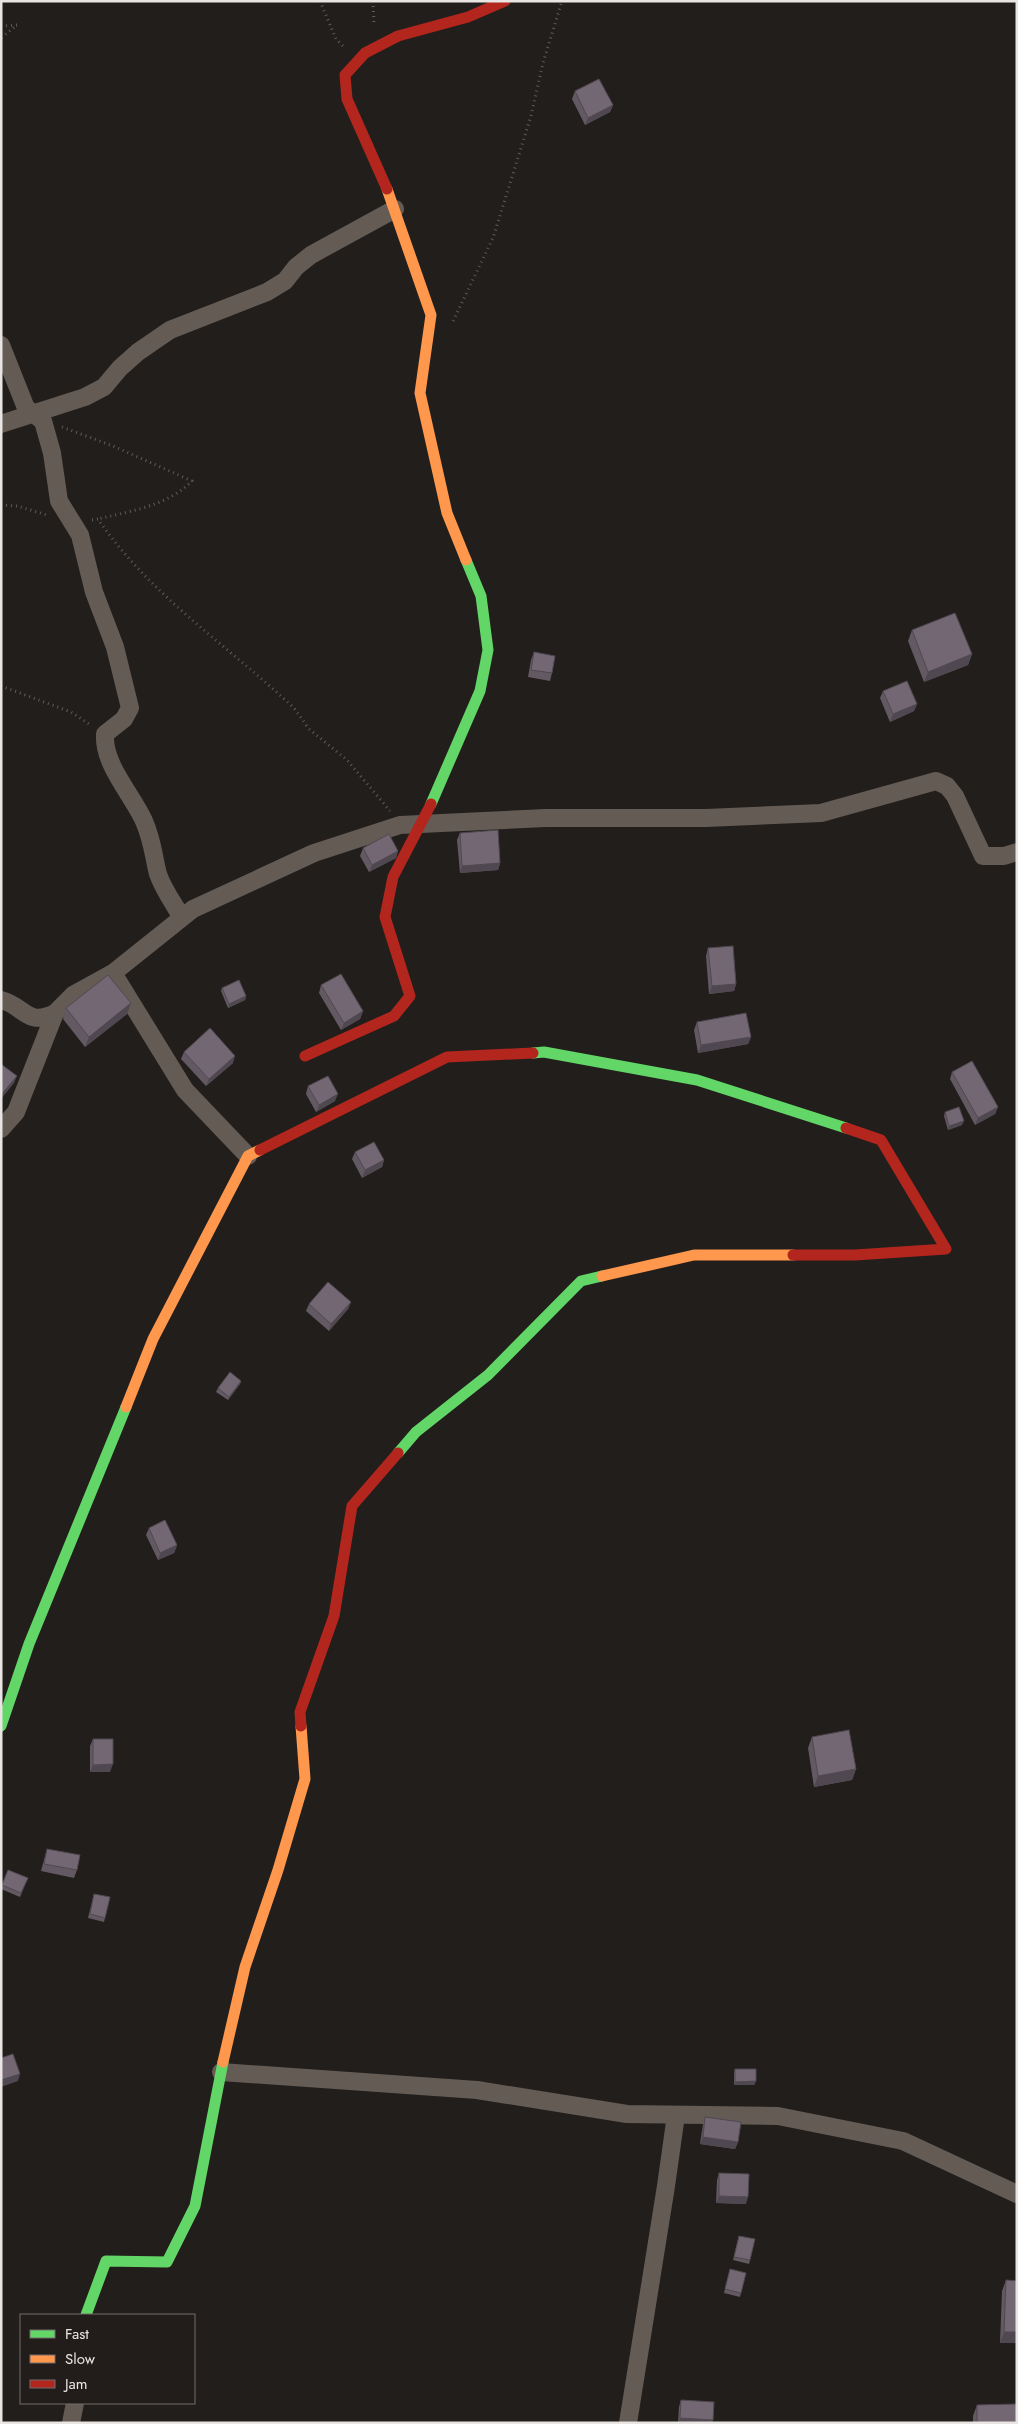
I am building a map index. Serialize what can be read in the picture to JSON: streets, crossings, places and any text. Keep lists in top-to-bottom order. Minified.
{"legend":["Fast","Slow","Jam"]}
